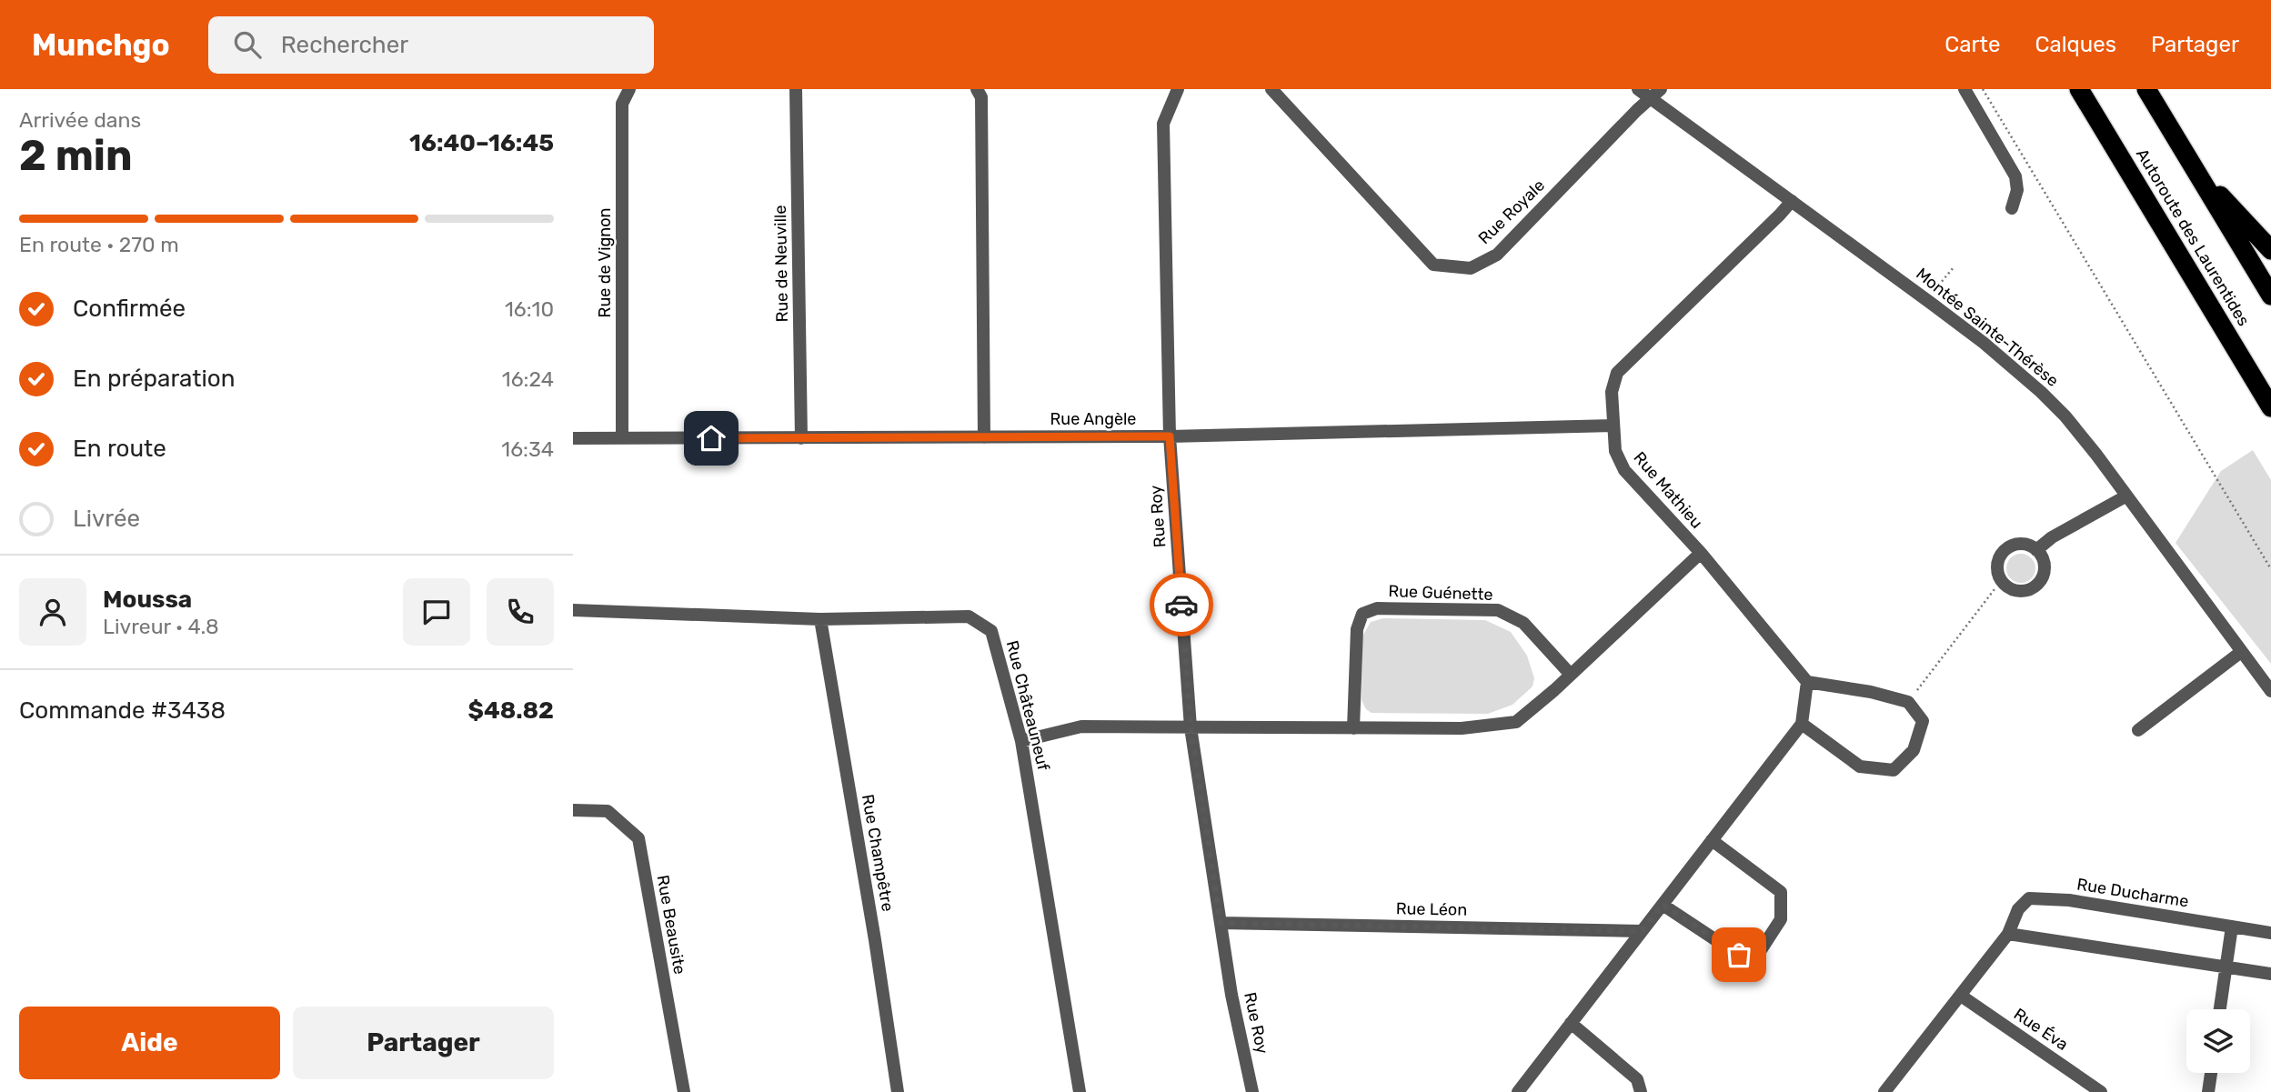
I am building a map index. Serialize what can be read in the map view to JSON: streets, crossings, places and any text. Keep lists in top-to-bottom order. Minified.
{"streets":{"highway":["Autoroute des Laurentides"],"street":["Rue Royale","Rue de Vignon","Rue de Neuville","Montée Sainte-Thérèse","Rue Angèle","Rue Mathieu","Rue Roy","Rue Guénette","Rue Châteauneuf","Rue Champêtre","Rue Ducharme","Rue Léon","Rue Beausite","Rue Éva"]},"crossings":[["Rue Royale","Montée Sainte-Thérèse"],["Rue de Vignon","Rue Angèle"],["Rue de Neuville","Rue Angèle"],["Montée Sainte-Thérèse","Rue Mathieu"],["Rue Angèle","Rue Mathieu"],["Rue Angèle","Rue Roy"],["Rue Roy","Rue Léon"],["Rue Châteauneuf","Rue Champêtre"],["Rue Ducharme","Rue Éva"]],"page":{"header":"Munchgo","search":"Rechercher","nav":["Carte","Calques","Partager"],"heading":["2 min","Arrivée dans","16:40–16:45"],"panel":["Moussa","Livreur · 4.8","Commande #3438","$48.82"],"bar":"En route · 270 m","list":[["Confirmée","16:10"],["En préparation","16:24"],["En route","16:34"],"Livrée"],"buttons":["Aide","Partager"]}}
